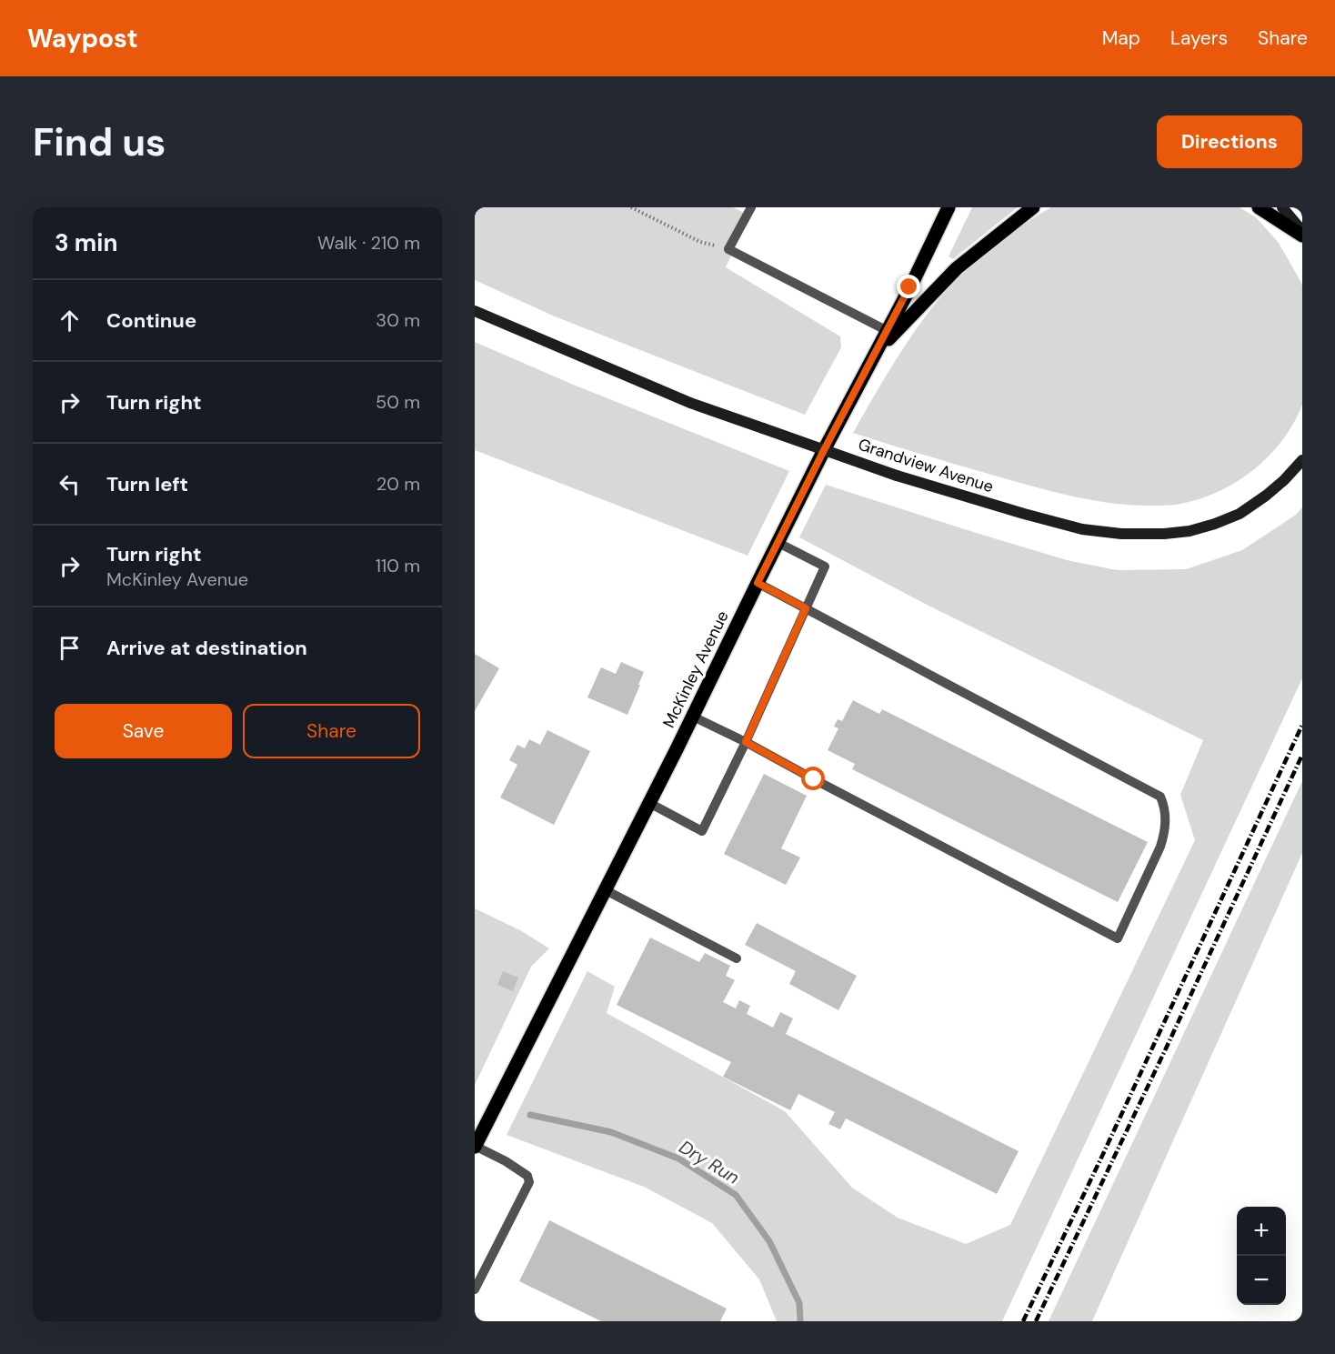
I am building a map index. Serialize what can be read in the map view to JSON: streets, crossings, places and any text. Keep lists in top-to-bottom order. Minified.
{"streets":{"main road":["Grandview Avenue","McKinley Avenue"]},"water":["Dry Run"],"page":{"header":"Waypost","nav":["Map","Layers","Share"],"buttons":["Directions",["Save","Share"]],"title":"Find us","heading":["3 min","Walk · 210 m"],"list":[["Continue","30 m"],["Turn right","50 m"],["Turn left","20 m"],["Turn right","McKinley Avenue","110 m"],"Arrive at destination"],"map_buttons":["+","−"]}}
